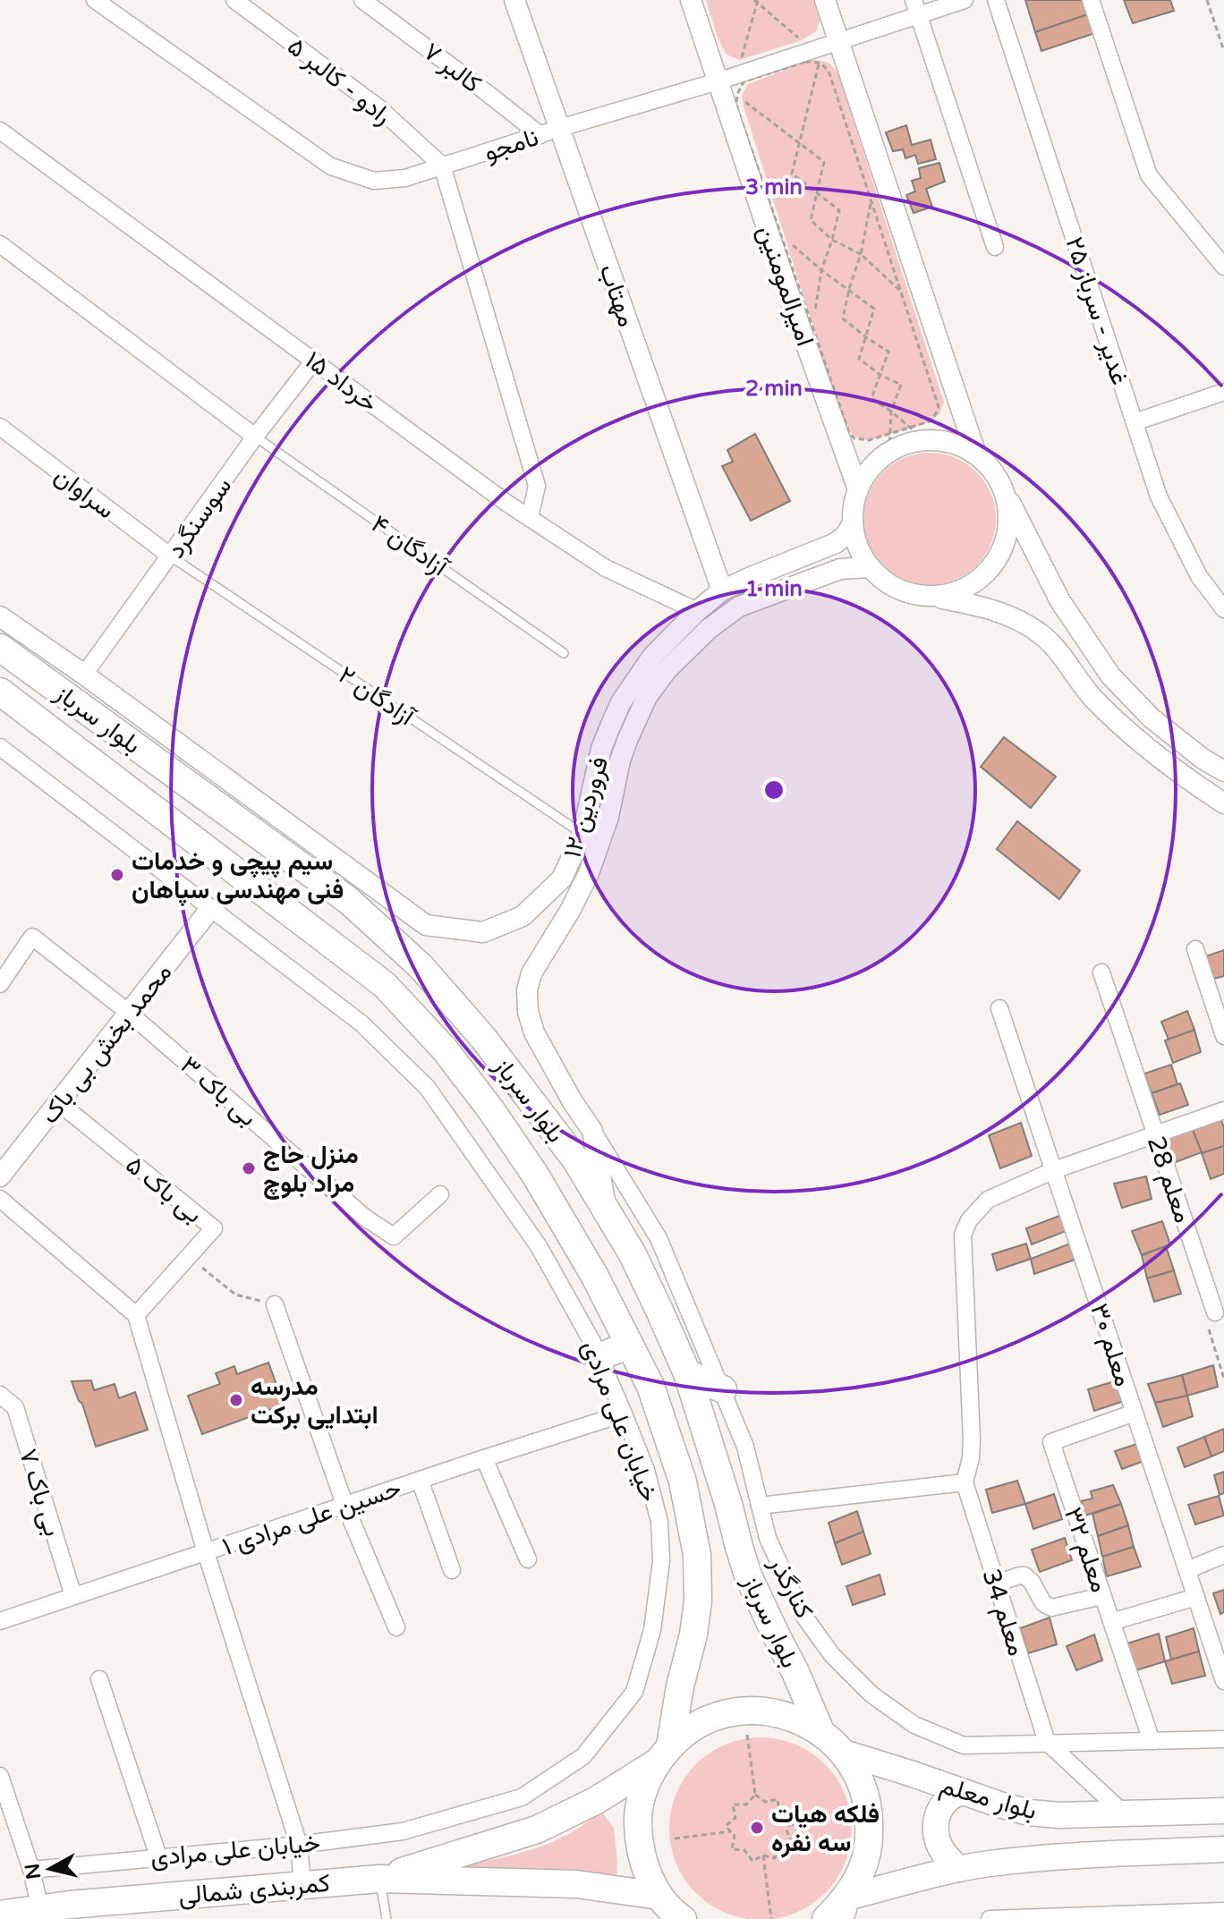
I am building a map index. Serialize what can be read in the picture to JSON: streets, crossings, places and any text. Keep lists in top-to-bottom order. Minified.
{"streets":{"highway":["بلوار سرباز","کمربندی شمالی"],"main road":["بلوار معلم"],"street":["کالبر ۷","رادو - کالبر ۵","نامجو","امیرالمومنین","مهتاب","غدیر - سرباز ۲۵","۱۵ خرداد","سراوان","سوسنگرد","۱۲ فروردین","محمد بخش بی باک","بی باک ۳","معلم 28","بی باک ۵","معلم ۳۰","خیابان علی مرادی","بی باک ۷","حسین علی مرادی ۱","معلم ۳۲","کنارگذر","معلم 34"],"lane":["آزادگان ۴","آزادگان ۲"]},"crossings":[["کالبر ۷","نامجو"],["کالبر ۷","مهتاب"],["رادو - کالبر ۵","نامجو"],["نامجو","امیرالمومنین"],["نامجو","مهتاب"],["امیرالمومنین","۱۲ فروردین"],["مهتاب","۱۲ فروردین"],["۱۵ خرداد","سوسنگرد"],["۱۵ خرداد","۱۲ فروردین"],["سراوان","سوسنگرد"],["سراوان","آزادگان ۲"],["سوسنگرد","آزادگان ۴"],["سوسنگرد","آزادگان ۲"],["سوسنگرد","۱۲ فروردین"],["آزادگان ۲","۱۲ فروردین"],["بلوار سرباز","۱۲ فروردین"],["۱۲ فروردین","کنارگذر"],["محمد بخش بی باک","بی باک ۳"],["محمد بخش بی باک","بی باک ۵"],["محمد بخش بی باک","خیابان علی مرادی"],["معلم ۳۰","معلم ۳۲"],["خیابان علی مرادی","حسین علی مرادی ۱"],["بی باک ۷","حسین علی مرادی ۱"],["معلم ۳۲","کنارگذر"],["کنارگذر","معلم 34"]],"places":["سیم پیچی و خدمات فنی مهندسی سپاهان","منزل حاج مراد بلوچ","مدرسه ابتدایی برکت","فلکه هیات سه نفره"],"north":"left","rings":["3 min","2 min","1 min"]}
